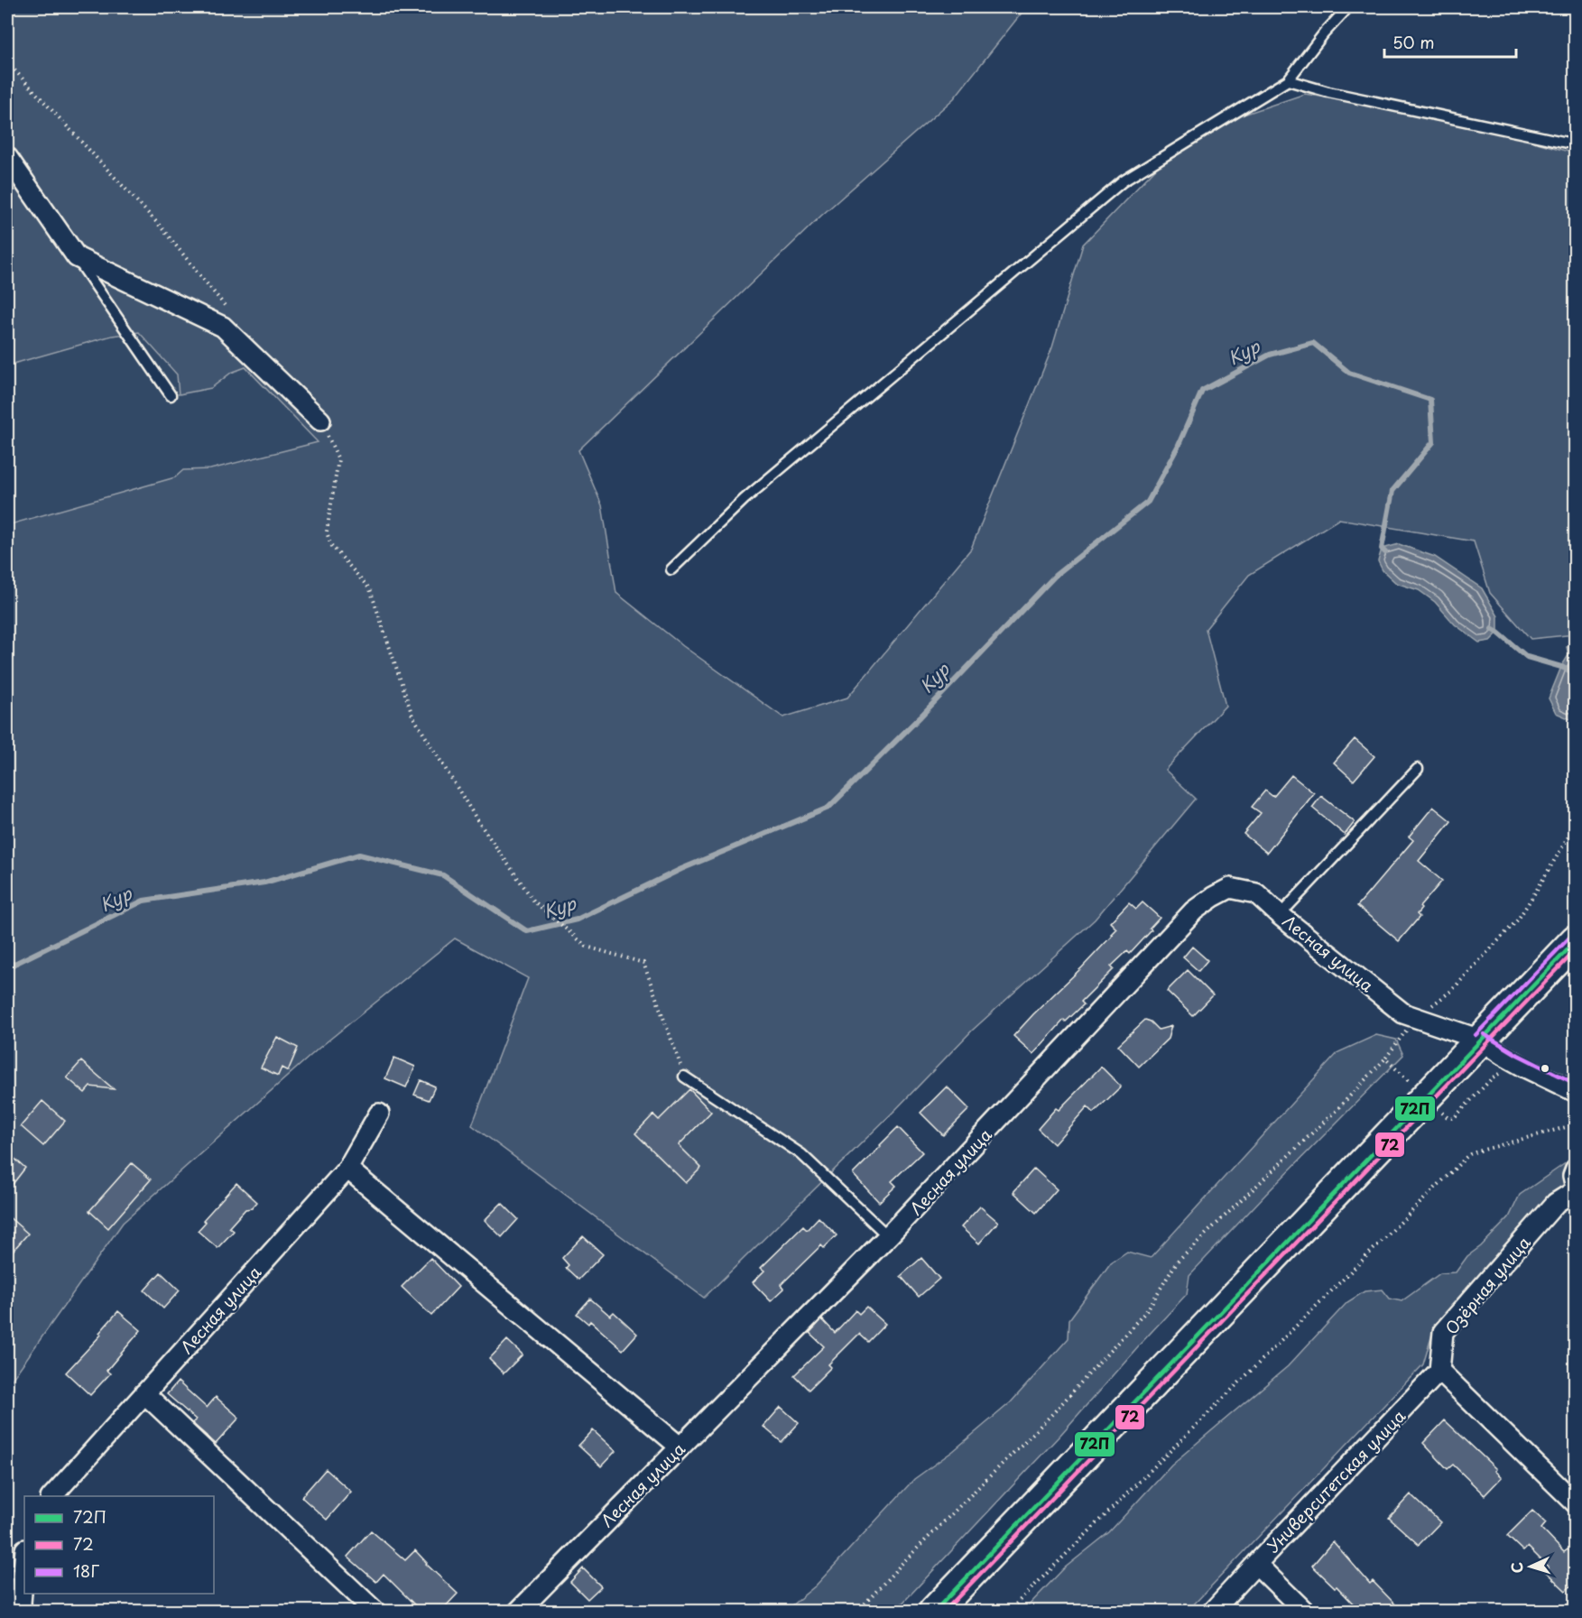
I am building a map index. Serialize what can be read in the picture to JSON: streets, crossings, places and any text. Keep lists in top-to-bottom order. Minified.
{"streets":{"street":["Лесная улица","Озёрная улица","Университетская улица"]},"crossings":[["Озёрная улица","Университетская улица"]],"water":["Кур"],"lines":["transit line 18Г","transit line 72П","transit line 72"],"legend":["72П","72","18Г"],"scale_bar":"50 m","north":"left"}
